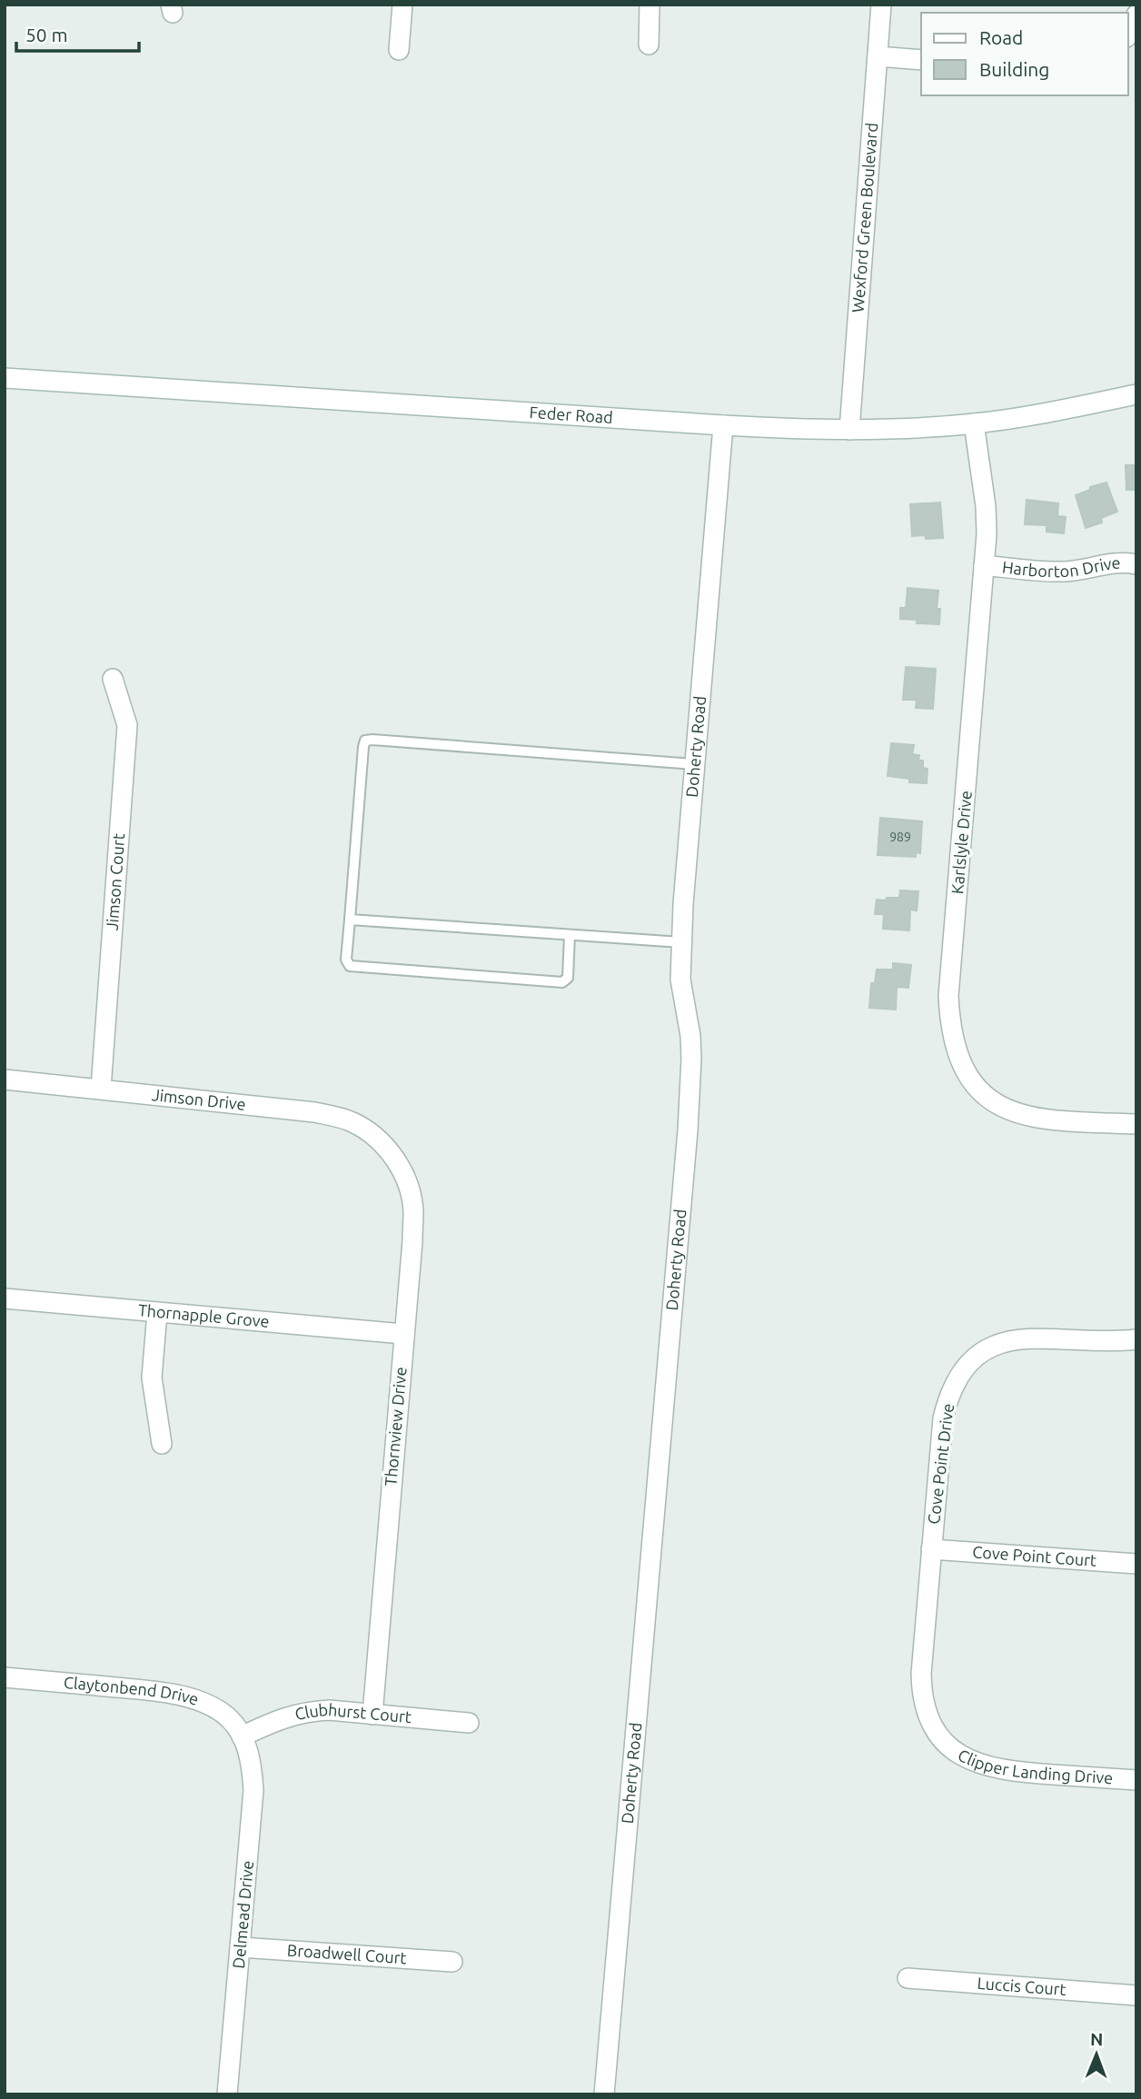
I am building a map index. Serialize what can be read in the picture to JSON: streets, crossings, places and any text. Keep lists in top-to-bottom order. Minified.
{"streets":{"street":["Wexford Green Boulevard","Feder Road","Harborton Drive","Doherty Road","Karlslyle Drive","Jimson Court","Jimson Drive","Thornapple Grove","Thornview Drive","Cove Point Drive","Cove Point Court","Claytonbend Drive","Clubhurst Court","Clipper Landing Drive","Delmead Drive","Broadwell Court","Luccis Court"]},"crossings":[["Wexford Green Boulevard","Feder Road"],["Feder Road","Doherty Road"],["Feder Road","Karlslyle Drive"],["Harborton Drive","Karlslyle Drive"],["Jimson Court","Jimson Drive"],["Jimson Drive","Thornview Drive"],["Thornapple Grove","Thornview Drive"],["Thornview Drive","Clubhurst Court"],["Cove Point Drive","Cove Point Court"],["Cove Point Drive","Clipper Landing Drive"],["Claytonbend Drive","Clubhurst Court"],["Claytonbend Drive","Delmead Drive"],["Clubhurst Court","Delmead Drive"],["Delmead Drive","Broadwell Court"]],"house_numbers":["989"],"legend":["Road","Building"],"scale_bar":"50 m","north":"top"}
